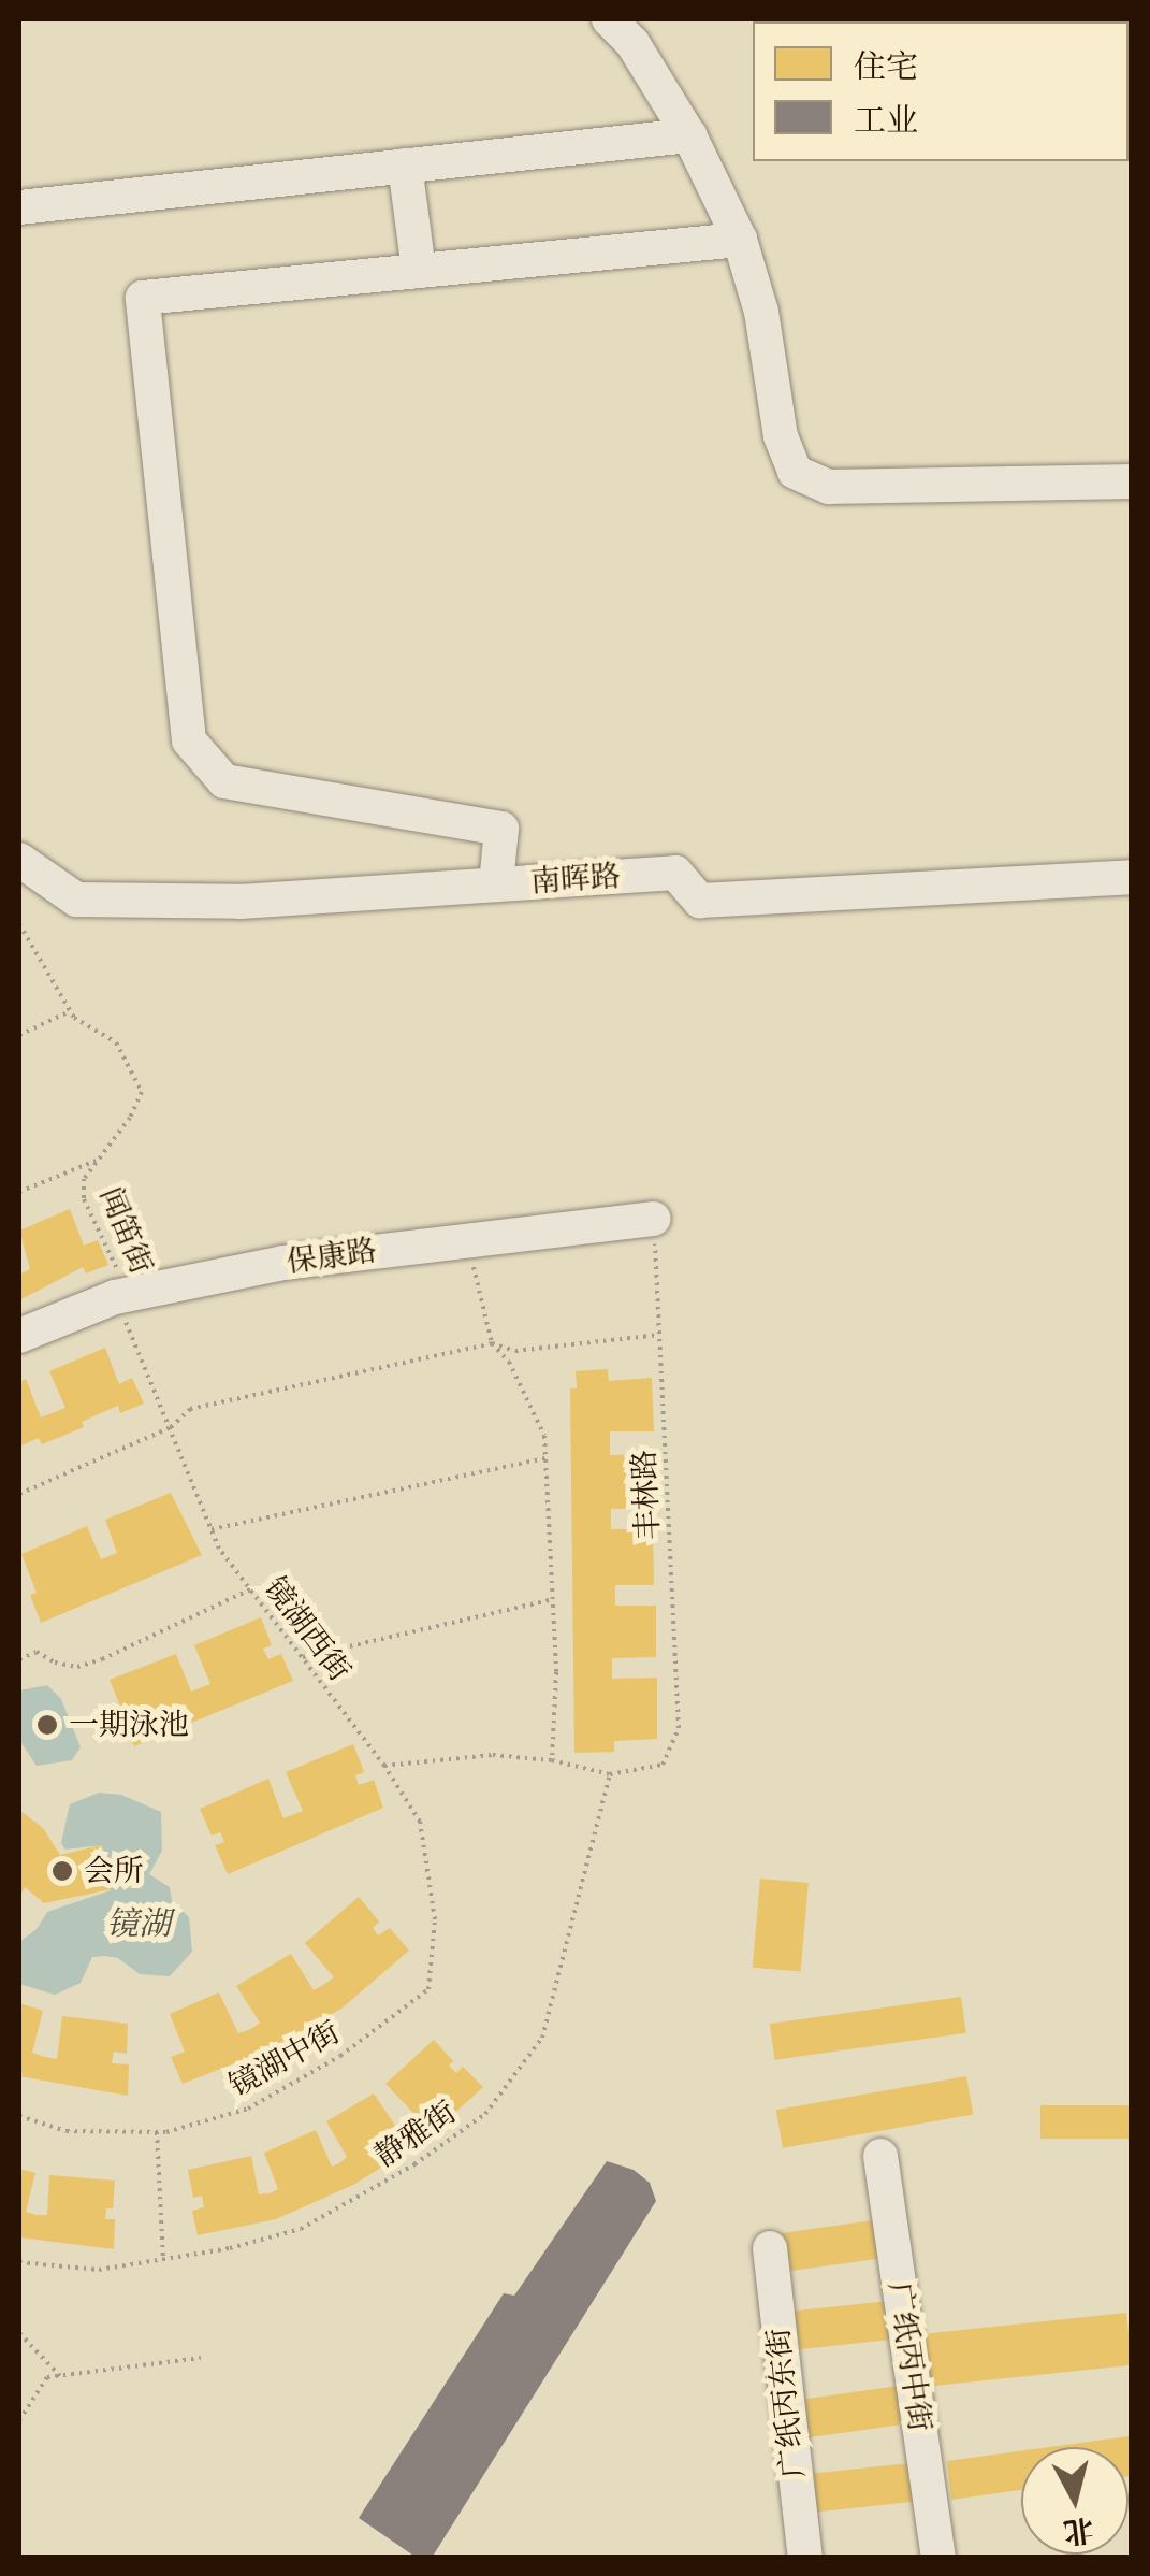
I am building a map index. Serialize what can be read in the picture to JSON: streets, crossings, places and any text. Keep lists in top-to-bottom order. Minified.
{"streets":{"street":["南晖路","保康路","广纸丙中街","广纸丙东街"],"path":["闻笛街","丰林路","镜湖西街","镜湖中街","静雅街"]},"crossings":[["闻笛街","保康路"],["闻笛街","镜湖西街"],["保康路","丰林路"],["保康路","镜湖西街"],["丰林路","静雅街"],["镜湖西街","镜湖中街"]],"water":["镜湖"],"places":["一期泳池","会所"],"legend":["住宅","工业"],"north":"bottom"}
